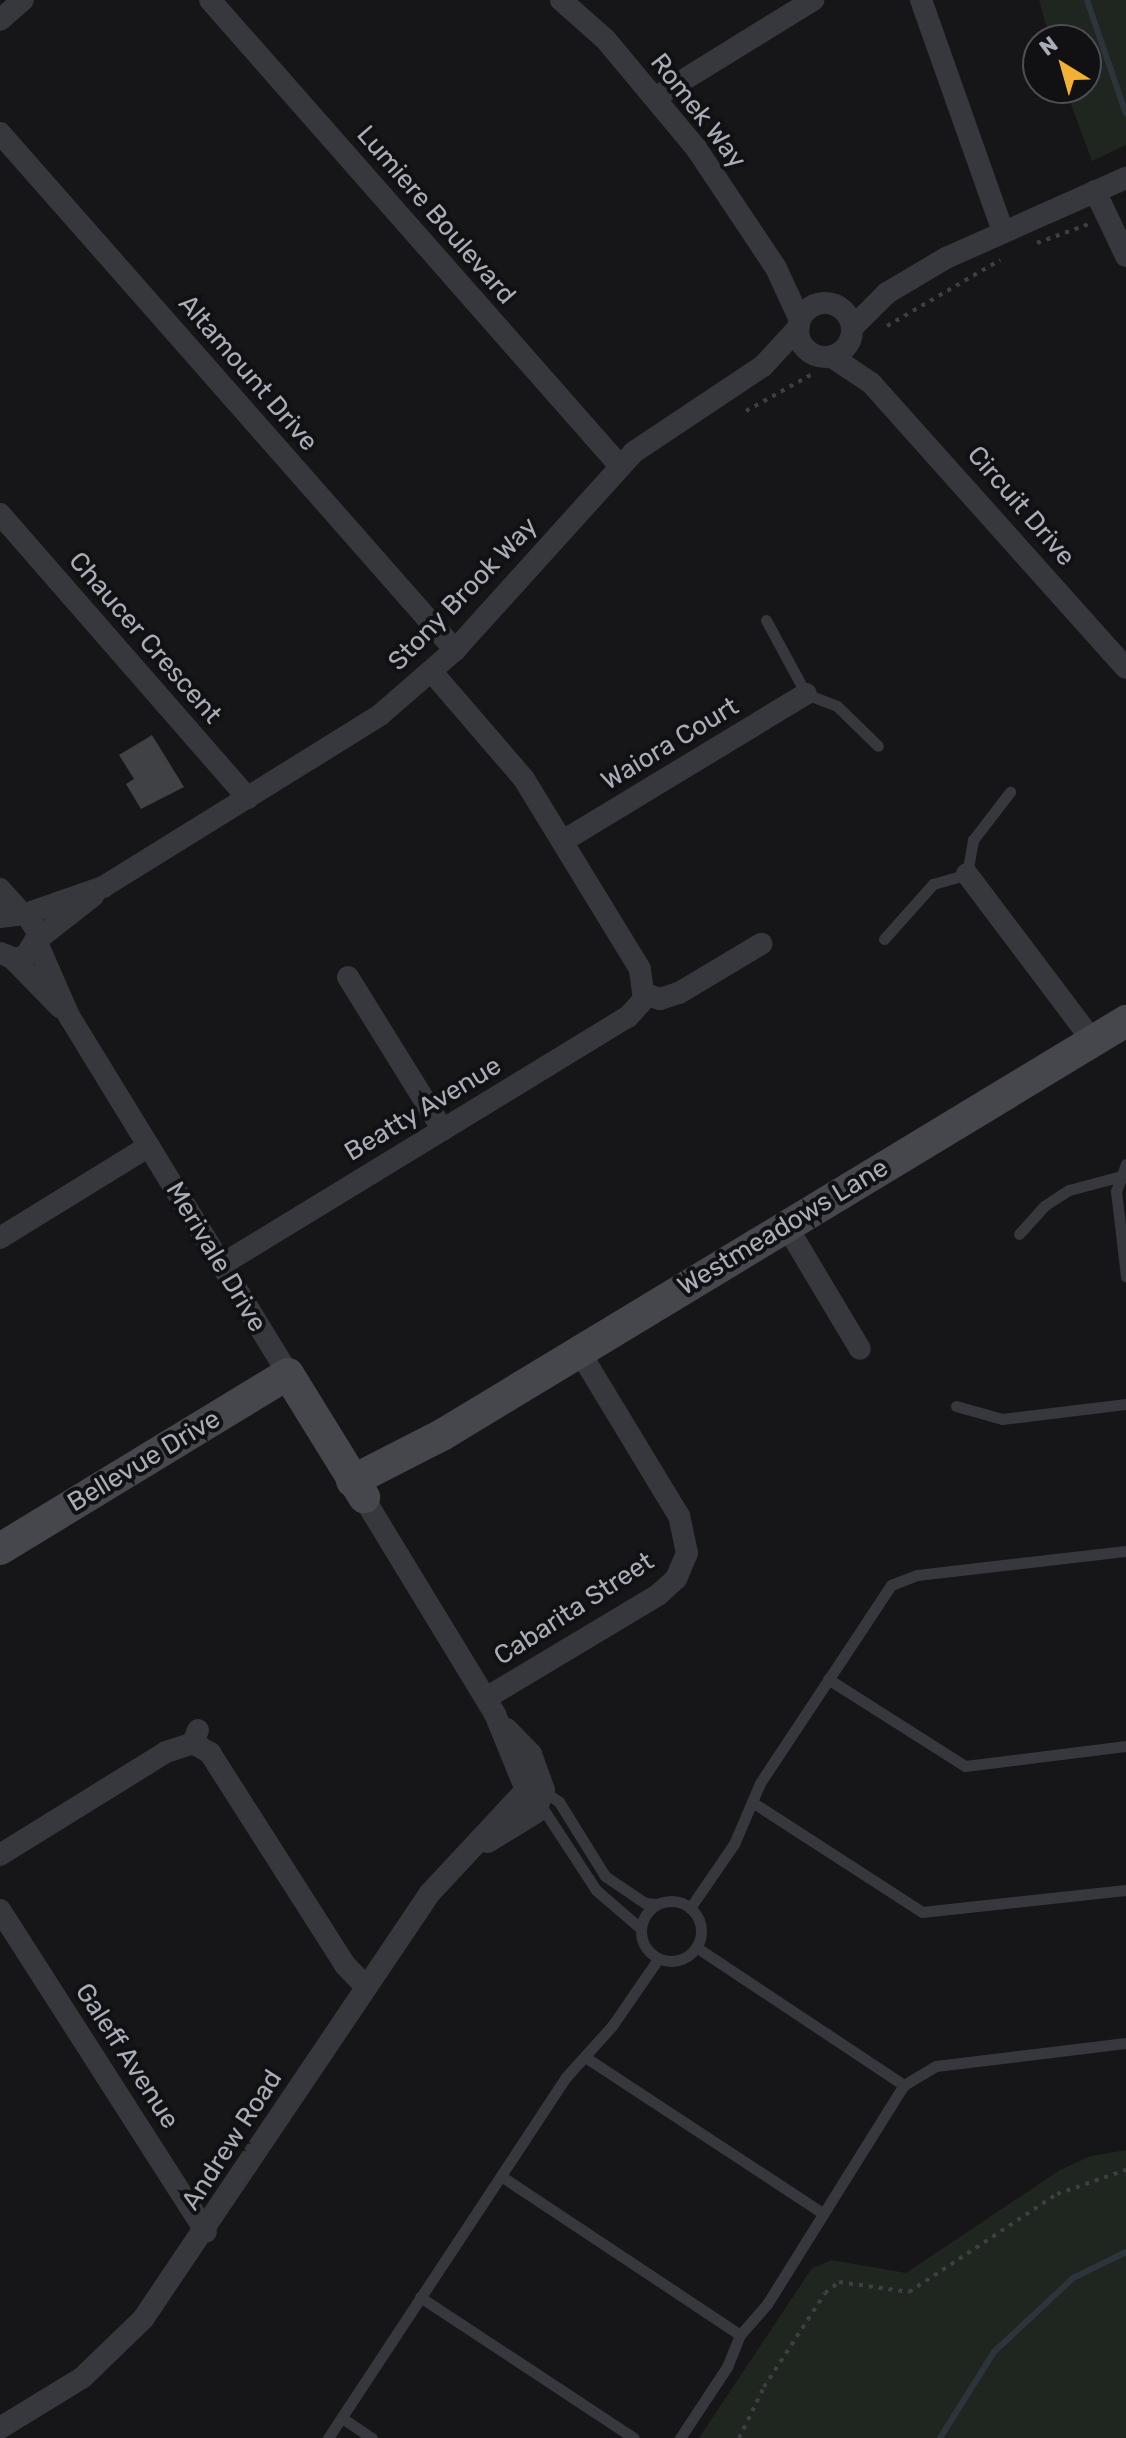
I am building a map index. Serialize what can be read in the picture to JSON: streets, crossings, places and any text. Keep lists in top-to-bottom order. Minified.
{"streets":{"street":["Romek Way","Lumiere Boulevard","Altamount Drive","Circuit Drive","Stony Brook Way","Chaucer Crescent","Waiora Court","Beatty Avenue","Westmeadows Lane","Merivale Drive","Bellevue Drive","Cabarita Street","Galeff Avenue","Andrew Road"]},"crossings":[["Romek Way","Circuit Drive"],["Romek Way","Stony Brook Way"],["Lumiere Boulevard","Stony Brook Way"],["Altamount Drive","Stony Brook Way"],["Circuit Drive","Stony Brook Way"],["Stony Brook Way","Chaucer Crescent"],["Stony Brook Way","Merivale Drive"],["Beatty Avenue","Merivale Drive"],["Westmeadows Lane","Merivale Drive"],["Westmeadows Lane","Cabarita Street"],["Merivale Drive","Bellevue Drive"],["Galeff Avenue","Andrew Road"]],"north":"top left"}
